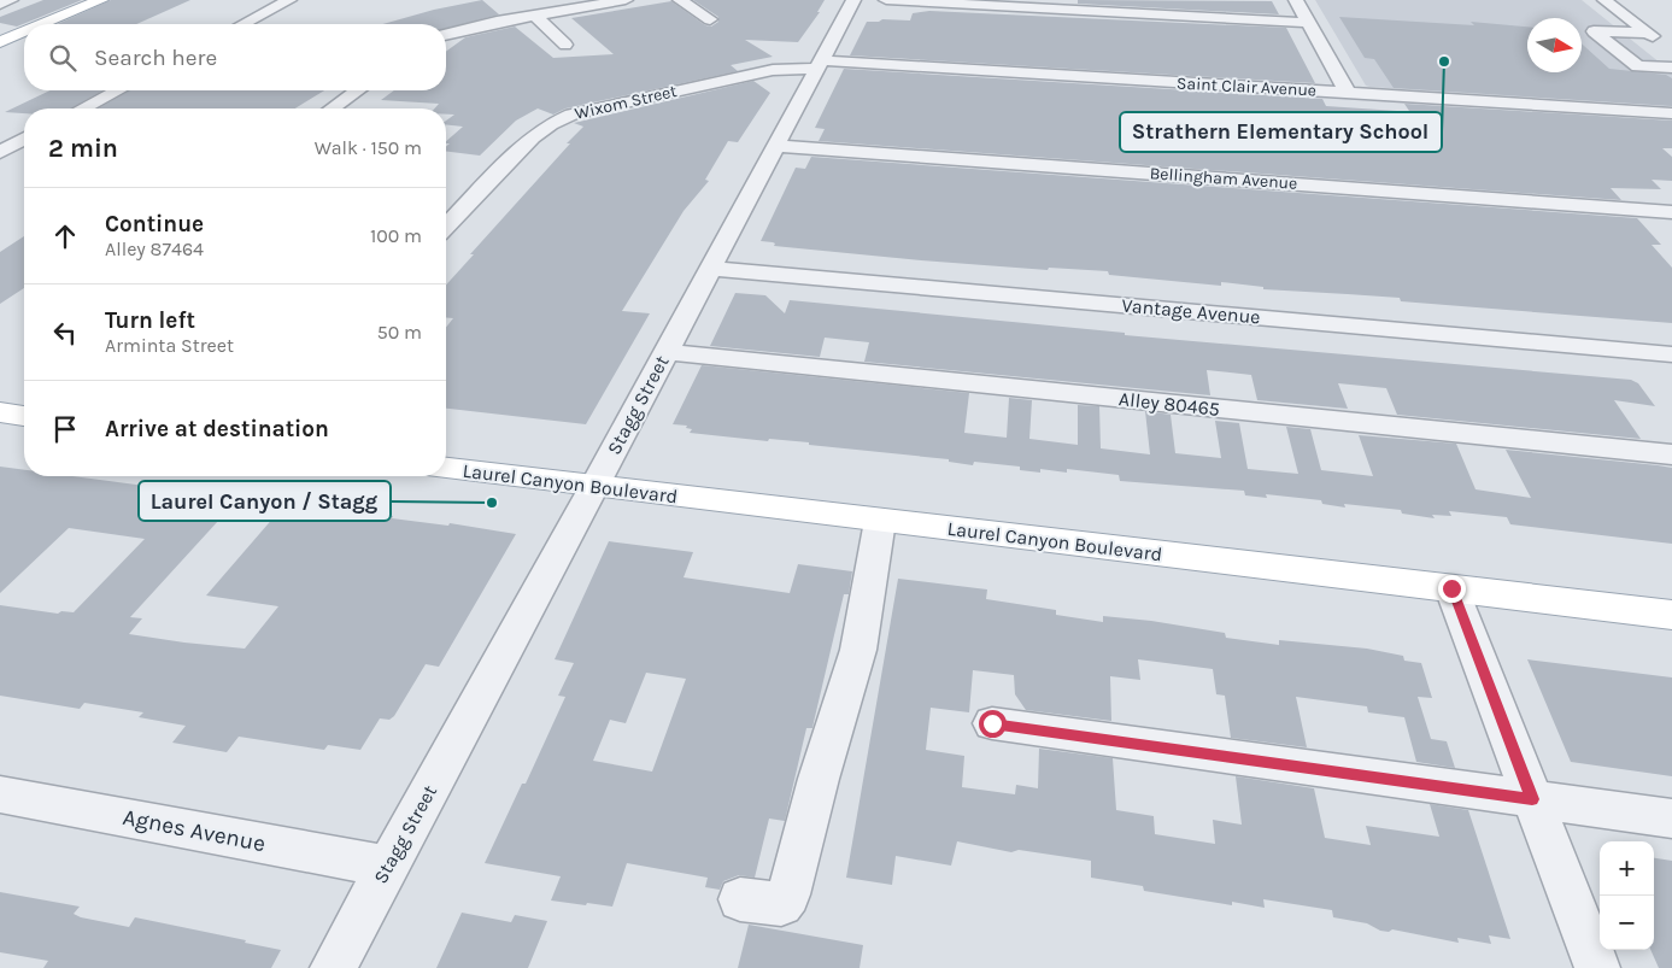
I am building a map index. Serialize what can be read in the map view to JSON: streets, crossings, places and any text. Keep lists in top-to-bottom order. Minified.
{"streets":{"main road":["Laurel Canyon Boulevard"],"street":["Saint Clair Avenue","Wixom Street","Bellingham Avenue","Vantage Avenue","Alley 80465","Stagg Street","Agnes Avenue"]},"crossings":[["Saint Clair Avenue","Wixom Street"],["Saint Clair Avenue","Stagg Street"],["Wixom Street","Stagg Street"],["Bellingham Avenue","Stagg Street"],["Vantage Avenue","Stagg Street"],["Alley 80465","Stagg Street"],["Stagg Street","Laurel Canyon Boulevard"],["Stagg Street","Agnes Avenue"]],"places":["Strathern Elementary School","Laurel Canyon / Stagg"],"north":"right","page":{"search":"Search here","heading":["2 min","Walk · 150 m"],"list":[["Continue","Alley 87464","100 m"],["Turn left","Arminta Street","50 m"],"Arrive at destination"],"map_buttons":["+","−"]}}
